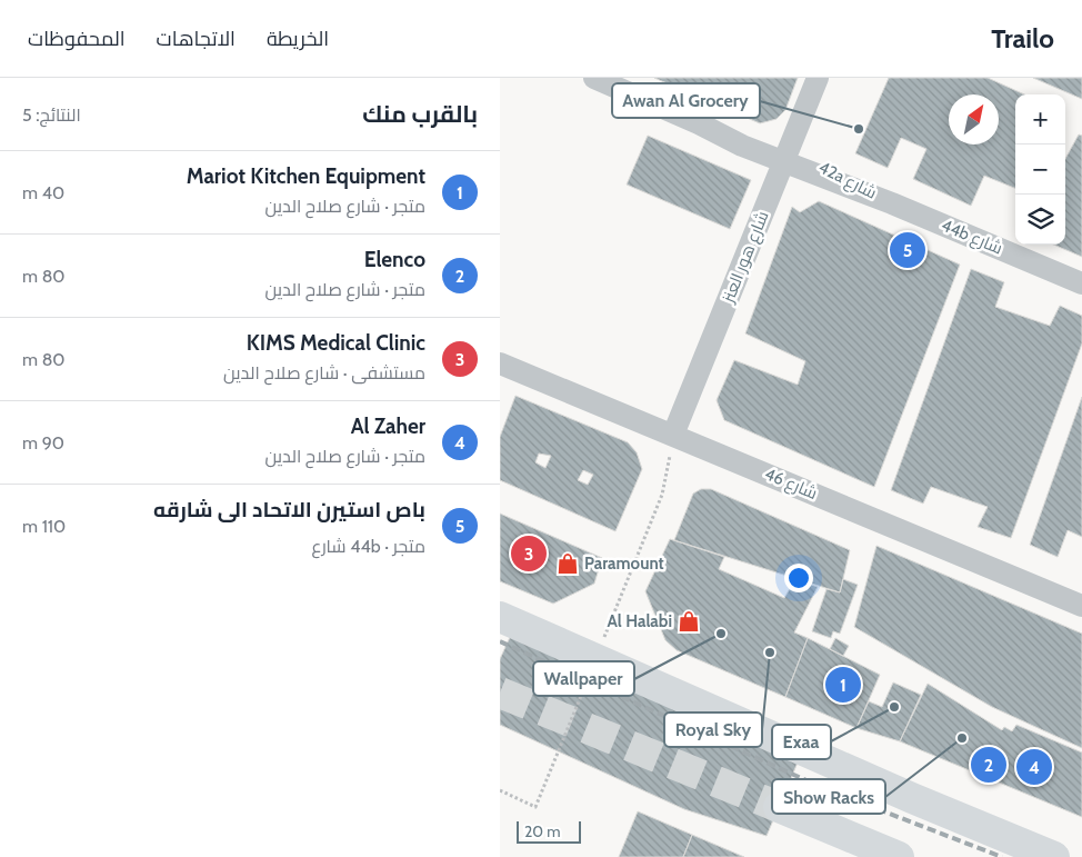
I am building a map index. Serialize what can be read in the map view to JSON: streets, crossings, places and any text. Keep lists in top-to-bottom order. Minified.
{"streets":{"street":["42a شارع","44b شارع","شارع هور العنز","شارع 46"]},"crossings":[["42a شارع","44b شارع"],["42a شارع","شارع هور العنز"],["شارع هور العنز","شارع 46"]],"places":{"other":["Awan Al Grocery","Wallpaper","Royal Sky","Exaa","Show Racks"],"shop":["Paramount","Al Halabi"]},"scale_bar":"20 m","north":"top right","page":{"header":"Trailo","nav":["الخريطة","الاتجاهات","المحفوظات"],"heading":["بالقرب منك","النتائج: 5"],"map_buttons":["+","−"],"list":[{"mark":"1","name":"Mariot Kitchen Equipment","note":"متجر · شارع صلاح الدين","value":"40 m"},{"mark":"2","name":"Elenco","note":"متجر · شارع صلاح الدين","value":"80 m"},{"mark":"3","name":"KIMS Medical Clinic","note":"مستشفى · شارع صلاح الدين","value":"80 m"},{"mark":"4","name":"Al Zaher","note":"متجر · شارع صلاح الدين","value":"90 m"},{"mark":"5","name":"باص استيرن الاتحاد الى شارقه","note":"متجر · 44b شارع","value":"110 m"}],"pins":["5","3","1","2","4"],"scale":"20 m"}}
